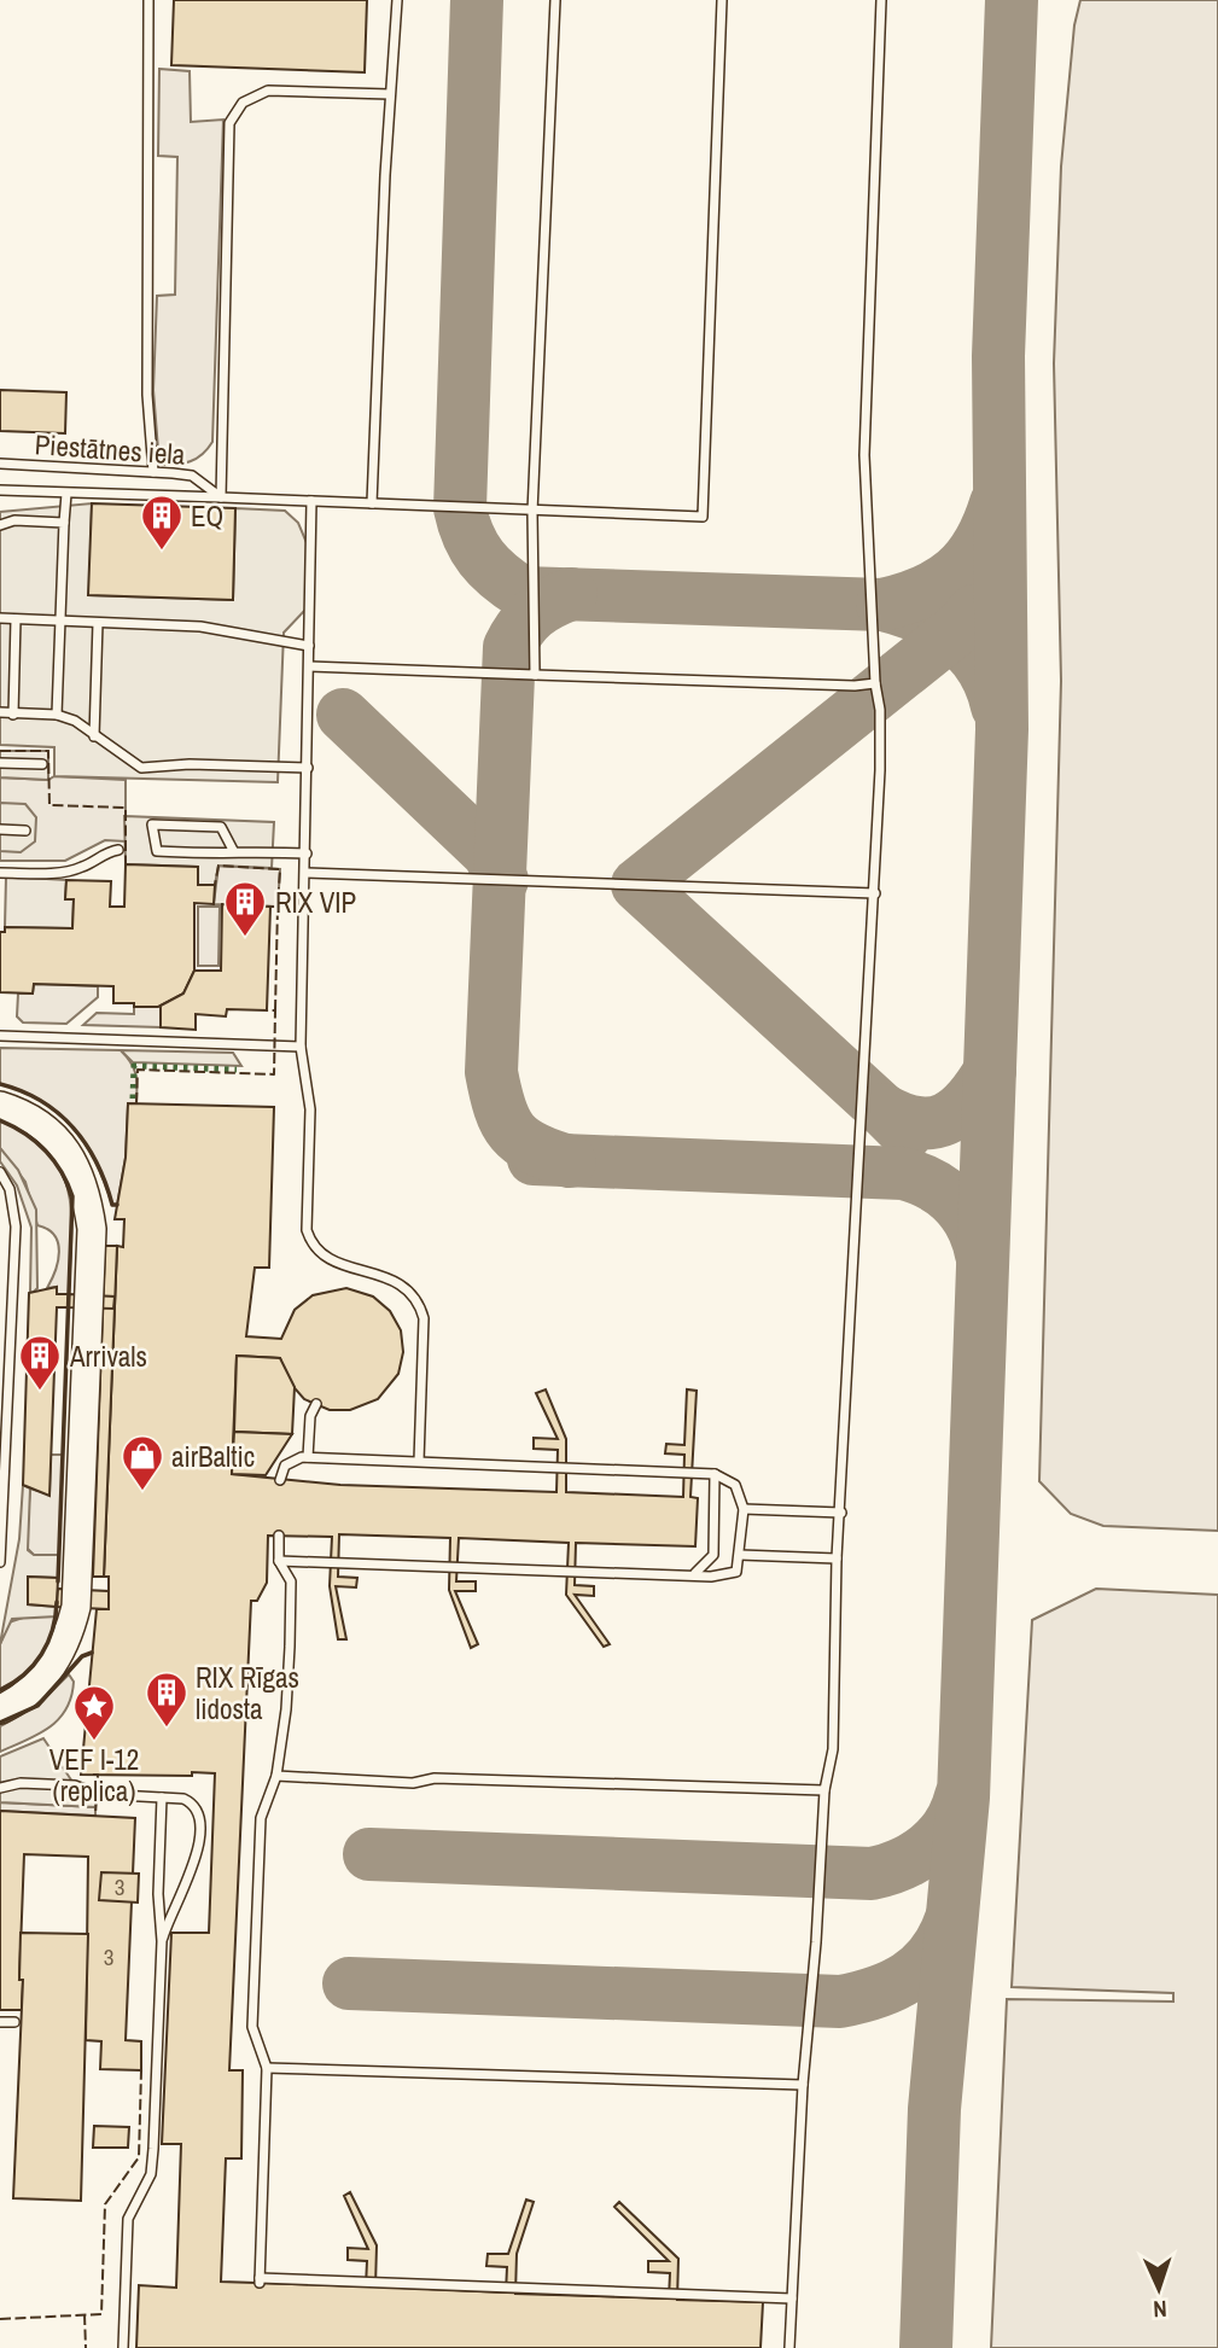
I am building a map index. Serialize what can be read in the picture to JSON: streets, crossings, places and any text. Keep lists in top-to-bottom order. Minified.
{"streets":{"lane":["Piestātnes iela"]},"places":{"building":["EQ","RIX VIP","Arrivals","RIX Rīgas lidosta"],"shop":["airBaltic"],"place":["VEF I-12 (replica)"]},"house_numbers":["3","3"],"north":"bottom"}
